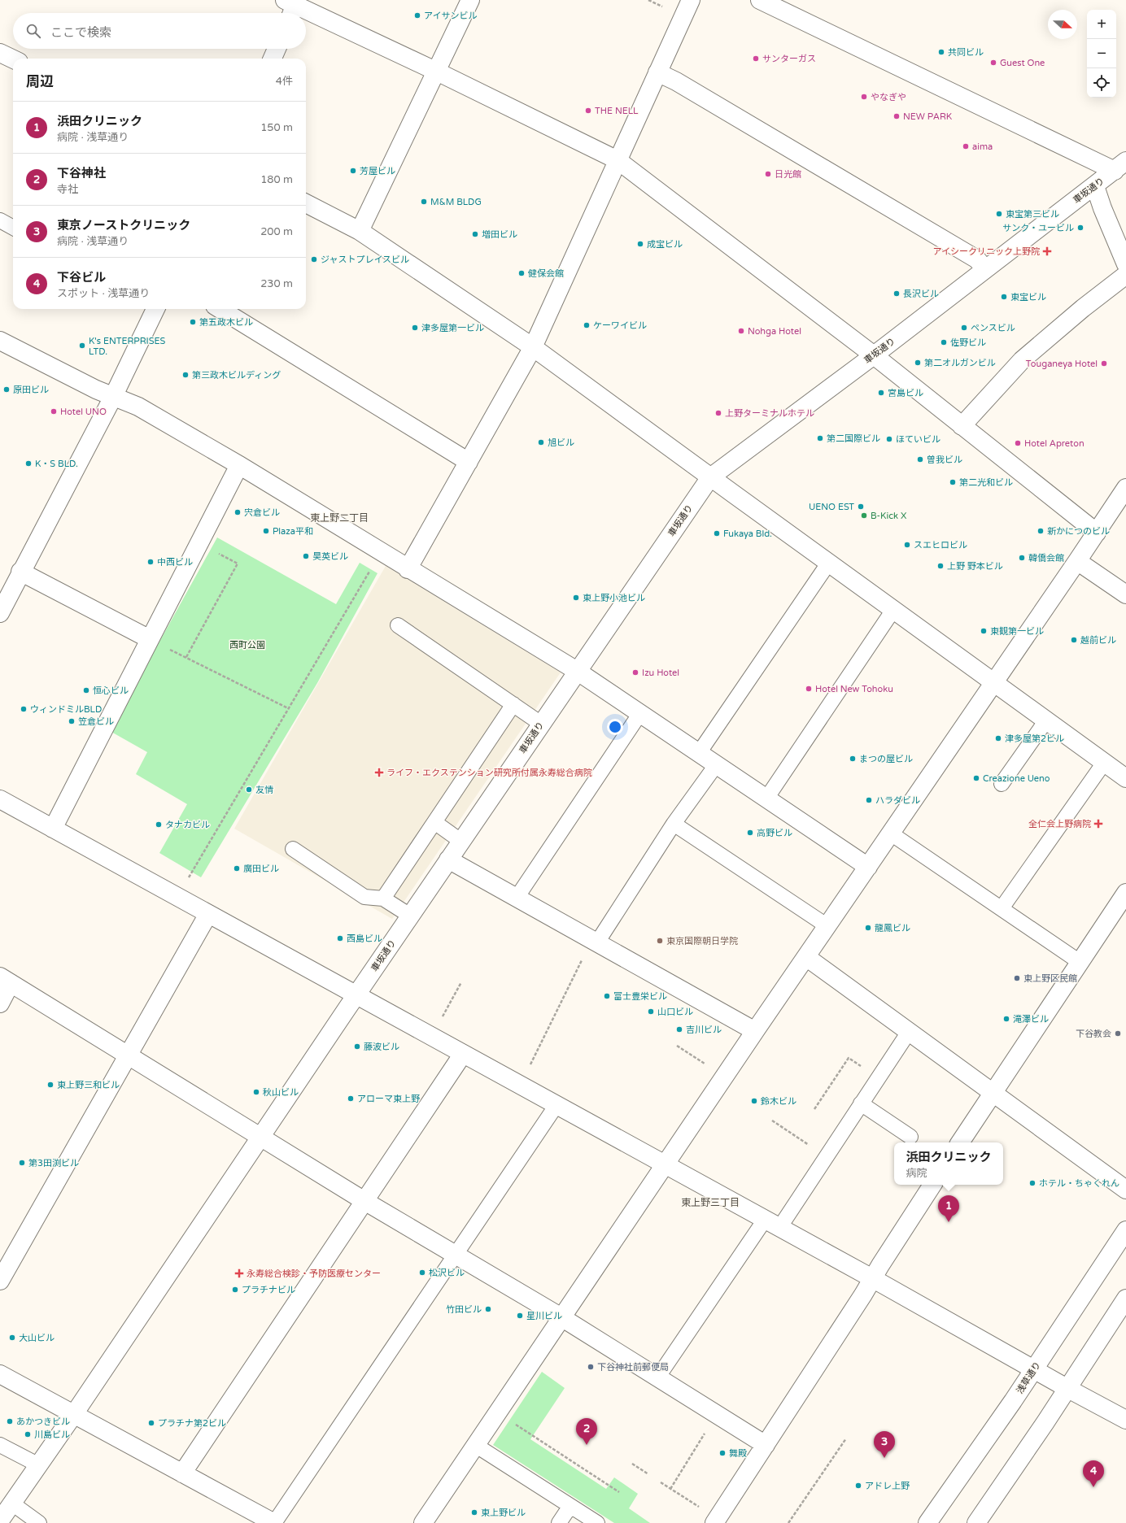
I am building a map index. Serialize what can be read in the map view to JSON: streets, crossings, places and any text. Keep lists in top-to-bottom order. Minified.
{"streets":{"street":["車坂通り","浅草通り"]},"districts":["東上野二丁目","東上野三丁目"],"parks":["西町公園"],"places":{"other":["アイサンビル","共同ビル","サンターガス","Guest One","やなぎや","THE NELL","NEW PARK","aima","芳屋ビル","日光館","M&M BLDG","東宝第三ビル","サンク・ユービル","増田ビル","成宝ビル","ジャストプレイスビル","健保会館","長沢ビル","東宝ビル","第五政木ビル","ケーワイビル","津多屋第一ビル","ペンスビル","Nohga Hotel","佐野ビル","K's ENTERPRISES LTD.","第二オルガンビル","Touganeya Hotel","第三政木ビルディング","原田ビル","宮島ビル","Hotel UNO","上野ターミナルホテル","第二国際ビル","ほていビル","旭ビル","Hotel Apreton","曽我ビル","K・S BLD.","第二光和ビル","UENO EST","宍倉ビル","B-Kick X","Plaza平和","新かにつのビル","Fukaya Bld.","スエヒロビル","昊英ビル","韓僑会館","中西ビル","上野 野本ビル","東上野小池ビル","東観第一ビル","越前ビル","Izu Hotel","Hotel New Tohoku","恒心ビル","ウィンドミルBLD","笠倉ビル","津多屋第2ビル","まつの屋ビル","Creazione Ueno","友情","ハラダビル","タナカビル","高野ビル","廣田ビル","龍鳳ビル","西島ビル","東京国際朝日学院","東上野区民館","富士豊栄ビル","山口ビル","滝澤ビル","吉川ビル","下谷教会","藤波ビル","東上野三和ビル","秋山ビル","アローマ東上野","鈴木ビル","第3田渕ビル","ホテル・ちゃくれん","松沢ビル","プラチナビル","竹田ビル","星川ビル","大山ビル","下谷神社前郵便局","あかつきビル","プラチナ第2ビル","川島ビル","舞殿","アドレ上野","東上野ビル"],"health":["アイシークリニック上野院","ライフ・エクステンション研究所付属永寿総合病院","全仁会上野病院","永寿総合検診・予防医療センター"]},"north":"right","page":{"map_buttons":["+","−"],"search":"ここで検索","heading":["周辺","4件"],"list":[{"mark":"1","name":"浜田クリニック","note":"病院 · 浅草通り","value":"150 m"},{"mark":"2","name":"下谷神社","note":"寺社","value":"180 m"},{"mark":"3","name":"東京ノーストクリニック","note":"病院 · 浅草通り","value":"200 m"},{"mark":"4","name":"下谷ビル","note":"スポット · 浅草通り","value":"230 m"}],"popup":["浜田クリニック","病院"],"pins":["1","2","3","4"]}}
